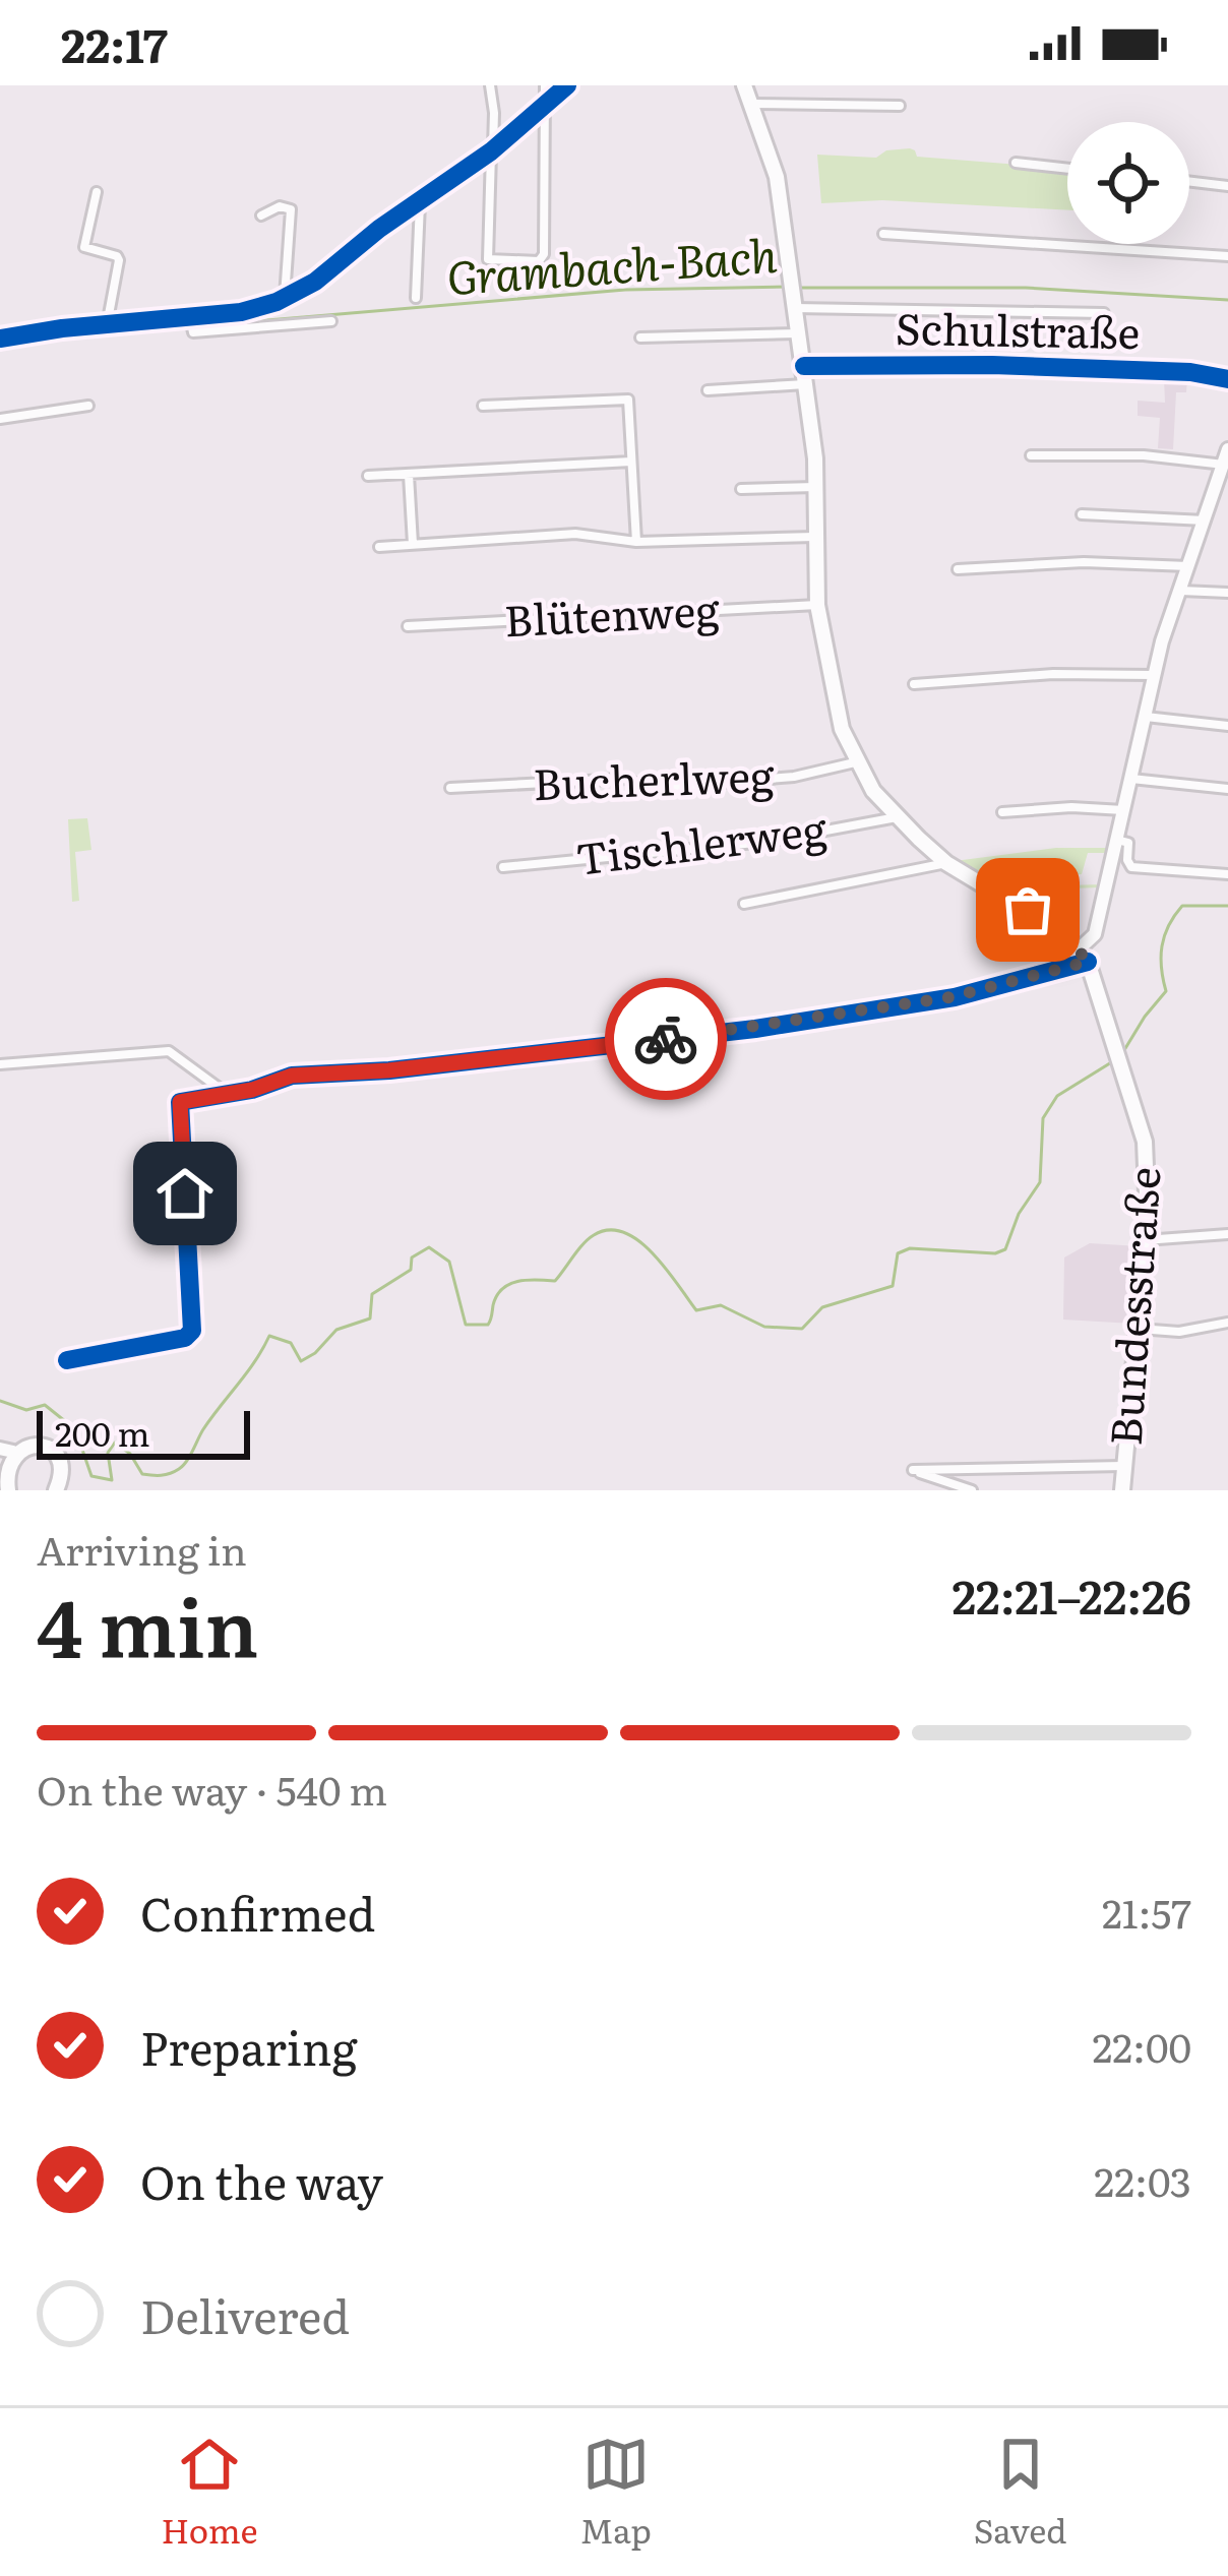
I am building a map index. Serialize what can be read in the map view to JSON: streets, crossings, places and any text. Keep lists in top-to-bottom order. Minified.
{"streets":{"main road":["Bundesstraße"],"street":["Schulstraße","Blütenweg","Bucherlweg","Tischlerweg"]},"water":["Grambach-Bach"],"scale_bar":"200 m","page":{"status":"22:17","scale":"200 m","heading":["4 min","Arriving in","22:21–22:26"],"bar":"On the way · 540 m","list":[["Confirmed","21:57"],["Preparing","22:00"],["On the way","22:03"],"Delivered"],"tabs":["Home","Map","Saved"]}}
